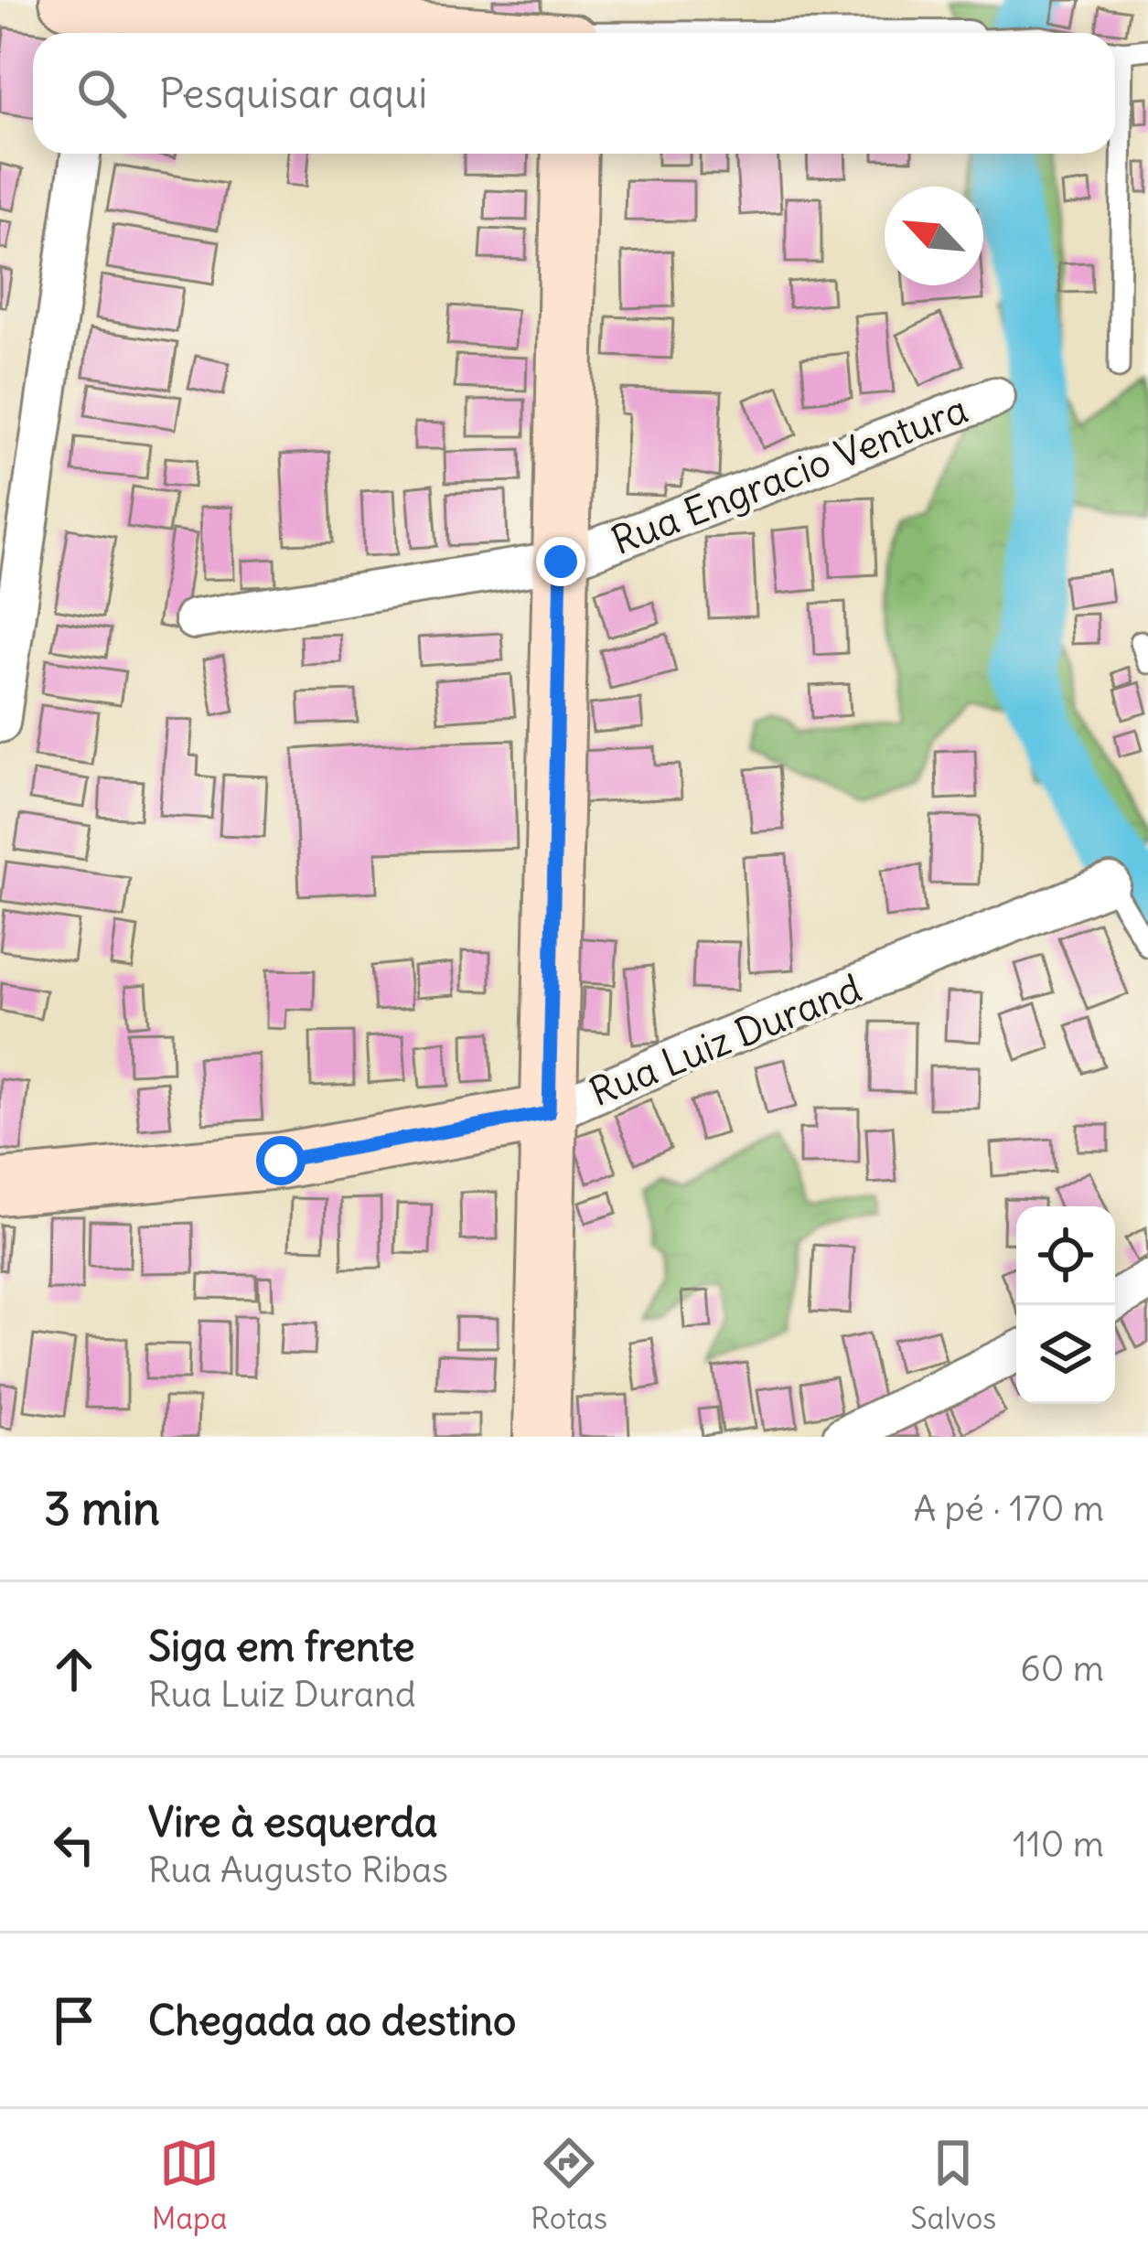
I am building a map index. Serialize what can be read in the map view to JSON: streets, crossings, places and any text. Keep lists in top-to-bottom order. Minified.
{"streets":{"street":["Rua Engracio Ventura","Rua Luiz Durand"]},"north":"top left","page":{"search":"Pesquisar aqui","heading":["3 min","A pé · 170 m"],"list":[["Siga em frente","Rua Luiz Durand","60 m"],["Vire à esquerda","Rua Augusto Ribas","110 m"],"Chegada ao destino"],"nav":["Mapa","Rotas","Salvos"]}}
